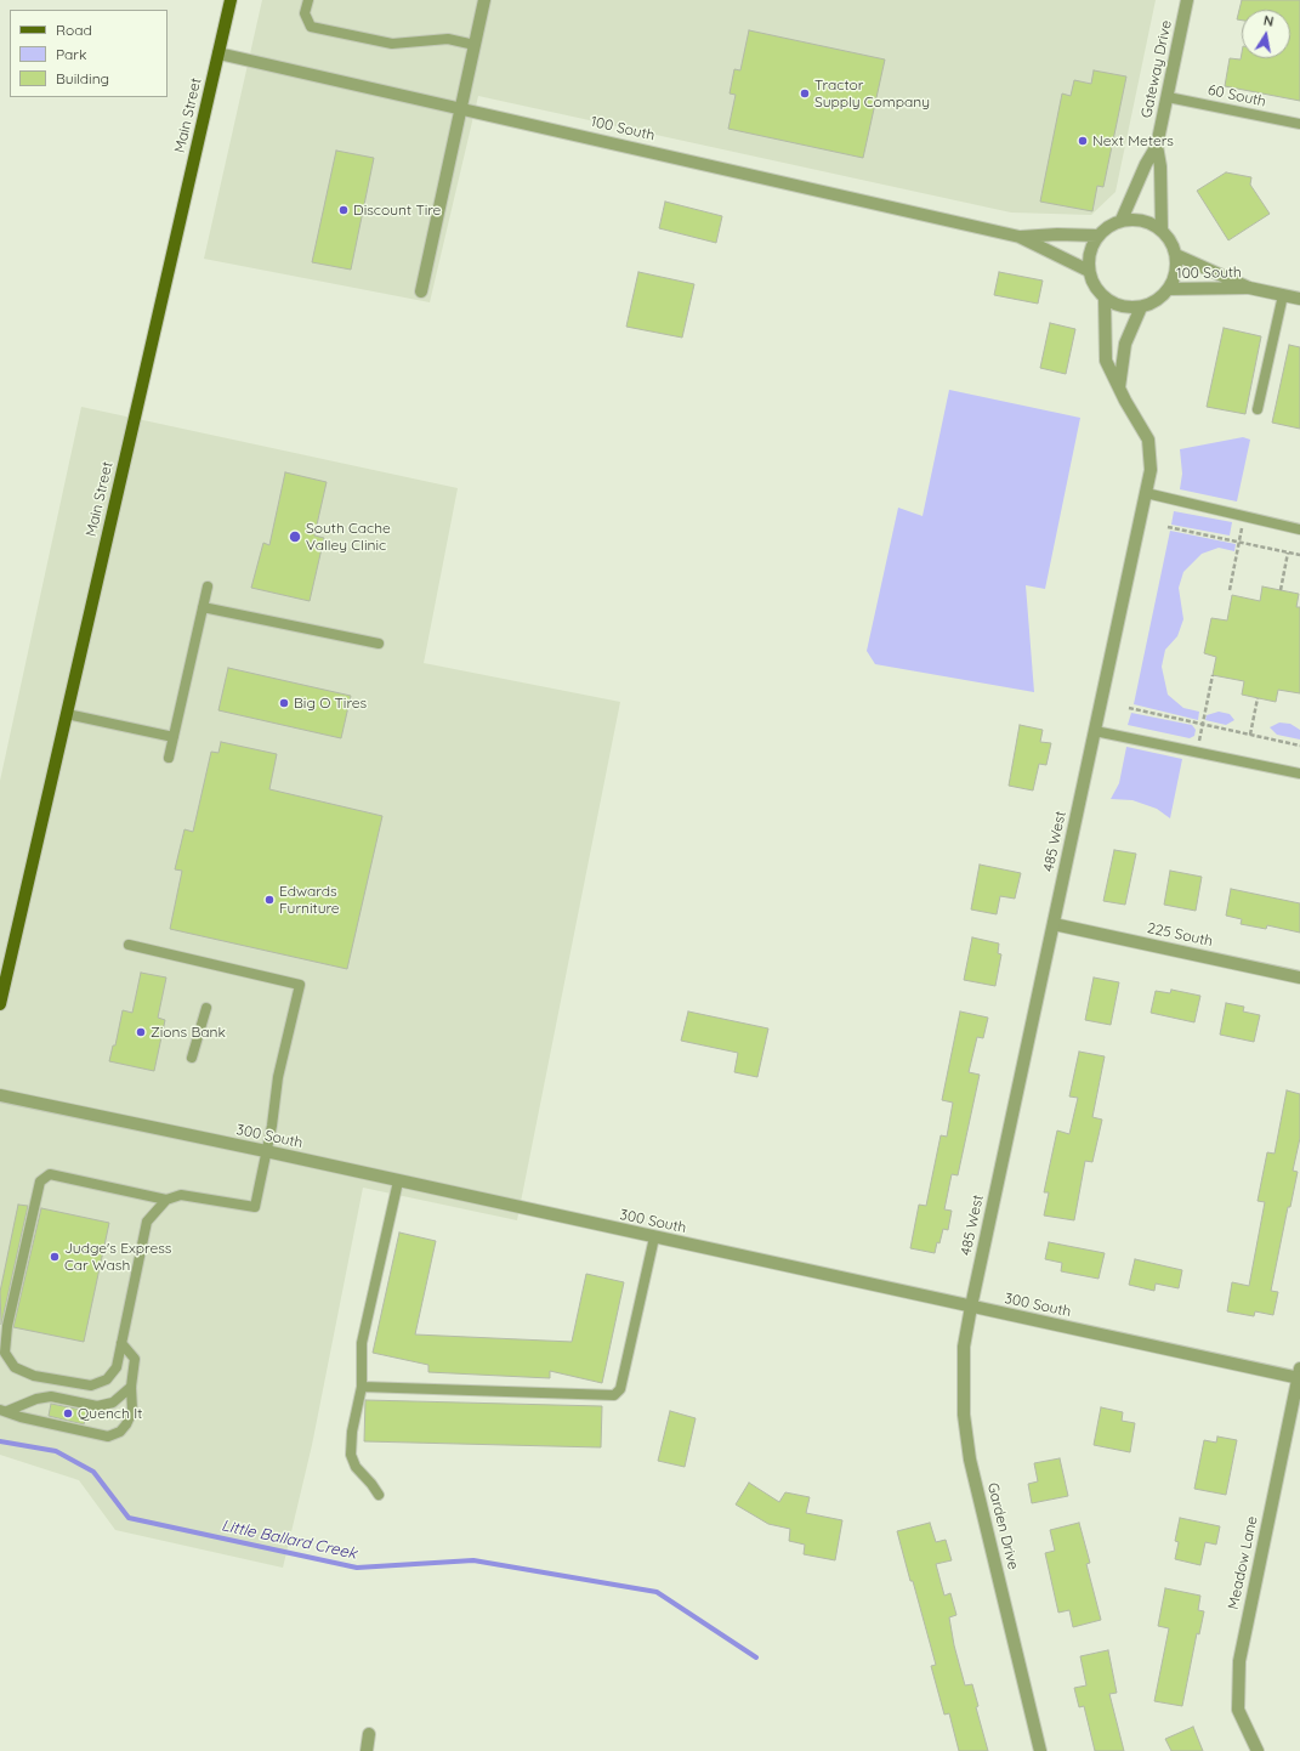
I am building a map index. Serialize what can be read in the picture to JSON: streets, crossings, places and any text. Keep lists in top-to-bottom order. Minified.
{"streets":{"main road":["Main Street"],"street":["Gateway Drive","100 South","485 West","225 South","300 South","Garden Drive","Meadow Lane"],"lane":["60 South"]},"crossings":[["Gateway Drive","60 South"],["Gateway Drive","100 South"],["Gateway Drive","485 West"],["Main Street","100 South"],["100 South","485 West"],["485 West","225 South"],["485 West","300 South"],["485 West","Garden Drive"],["300 South","Garden Drive"],["300 South","Meadow Lane"]],"water":["Little Ballard Creek"],"places":["Tractor Supply Company","Next Meters","Discount Tire","South Cache Valley Clinic","Big O Tires","Edwards Furniture","Zions Bank","Judge's Express Car Wash","Quench It"],"legend":["Road","Park","Building"],"north":"top"}
